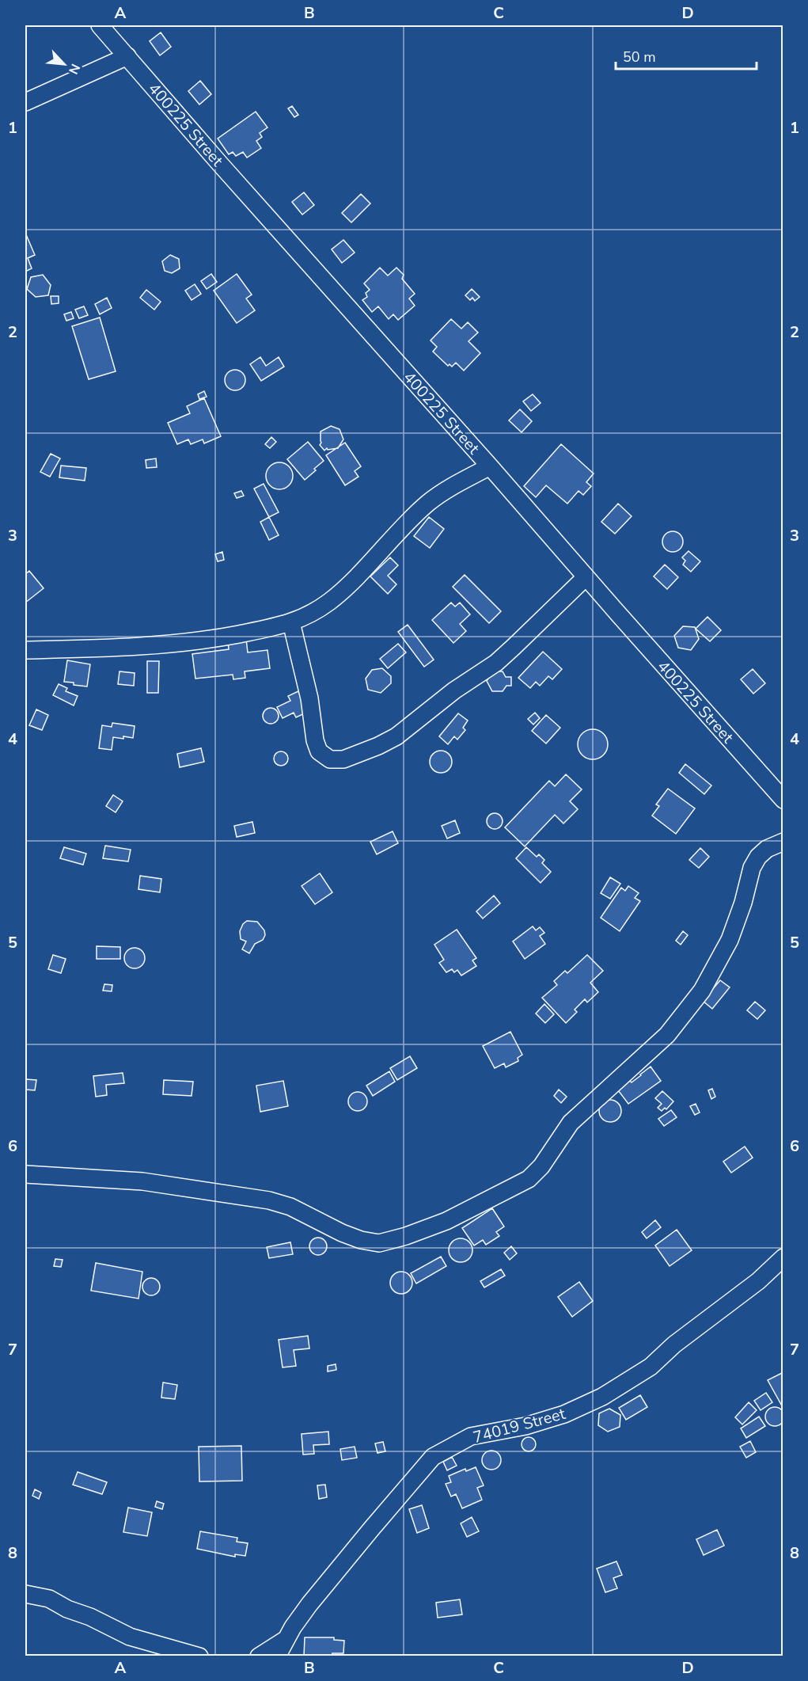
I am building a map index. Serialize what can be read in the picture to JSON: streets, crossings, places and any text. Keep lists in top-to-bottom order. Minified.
{"streets":{"street":["400225 Street","74019 Street"]},"scale_bar":"50 m","north":"bottom right","grid":{"columns":["A","B","C","D"],"rows":["1","2","3","4","5","6","7","8"]}}
